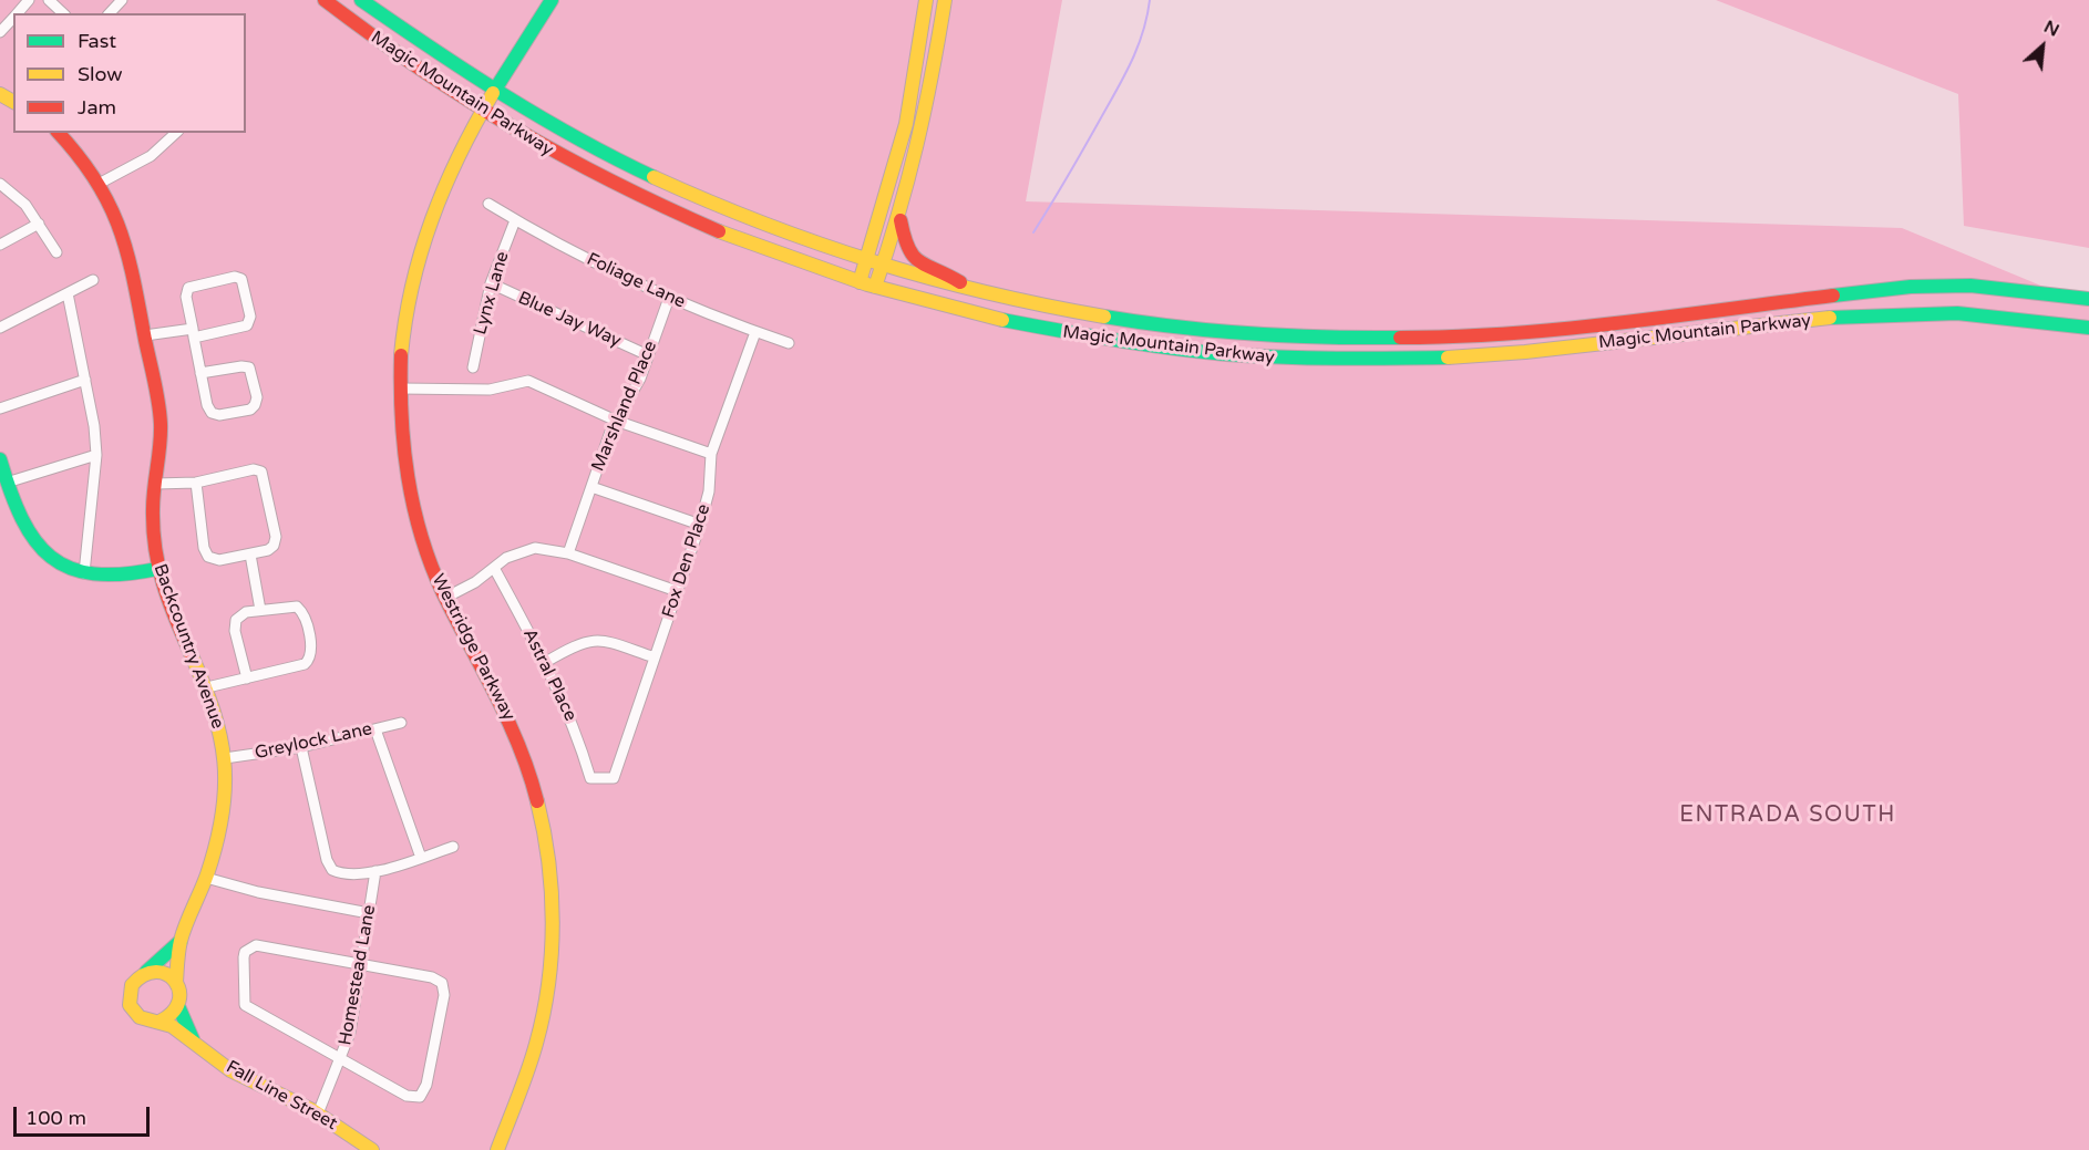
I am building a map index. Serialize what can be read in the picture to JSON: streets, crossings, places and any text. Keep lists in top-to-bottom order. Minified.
{"streets":{"street":["Magic Mountain Parkway","Foliage Lane","Lynx Lane","Blue Jay Way","Marshland Place","Fox Den Place","Backcountry Avenue","Westridge Parkway","Astral Place","Greylock Lane","Homestead Lane","Fall Line Street"]},"crossings":[["Magic Mountain Parkway","Westridge Parkway"],["Foliage Lane","Lynx Lane"],["Foliage Lane","Marshland Place"],["Foliage Lane","Fox Den Place"],["Lynx Lane","Blue Jay Way"],["Blue Jay Way","Marshland Place"],["Fox Den Place","Astral Place"],["Backcountry Avenue","Greylock Lane"],["Homestead Lane","Fall Line Street"]],"districts":["ENTRADA SOUTH"],"legend":["Fast","Slow","Jam"],"scale_bar":"100 m","north":"top right"}
